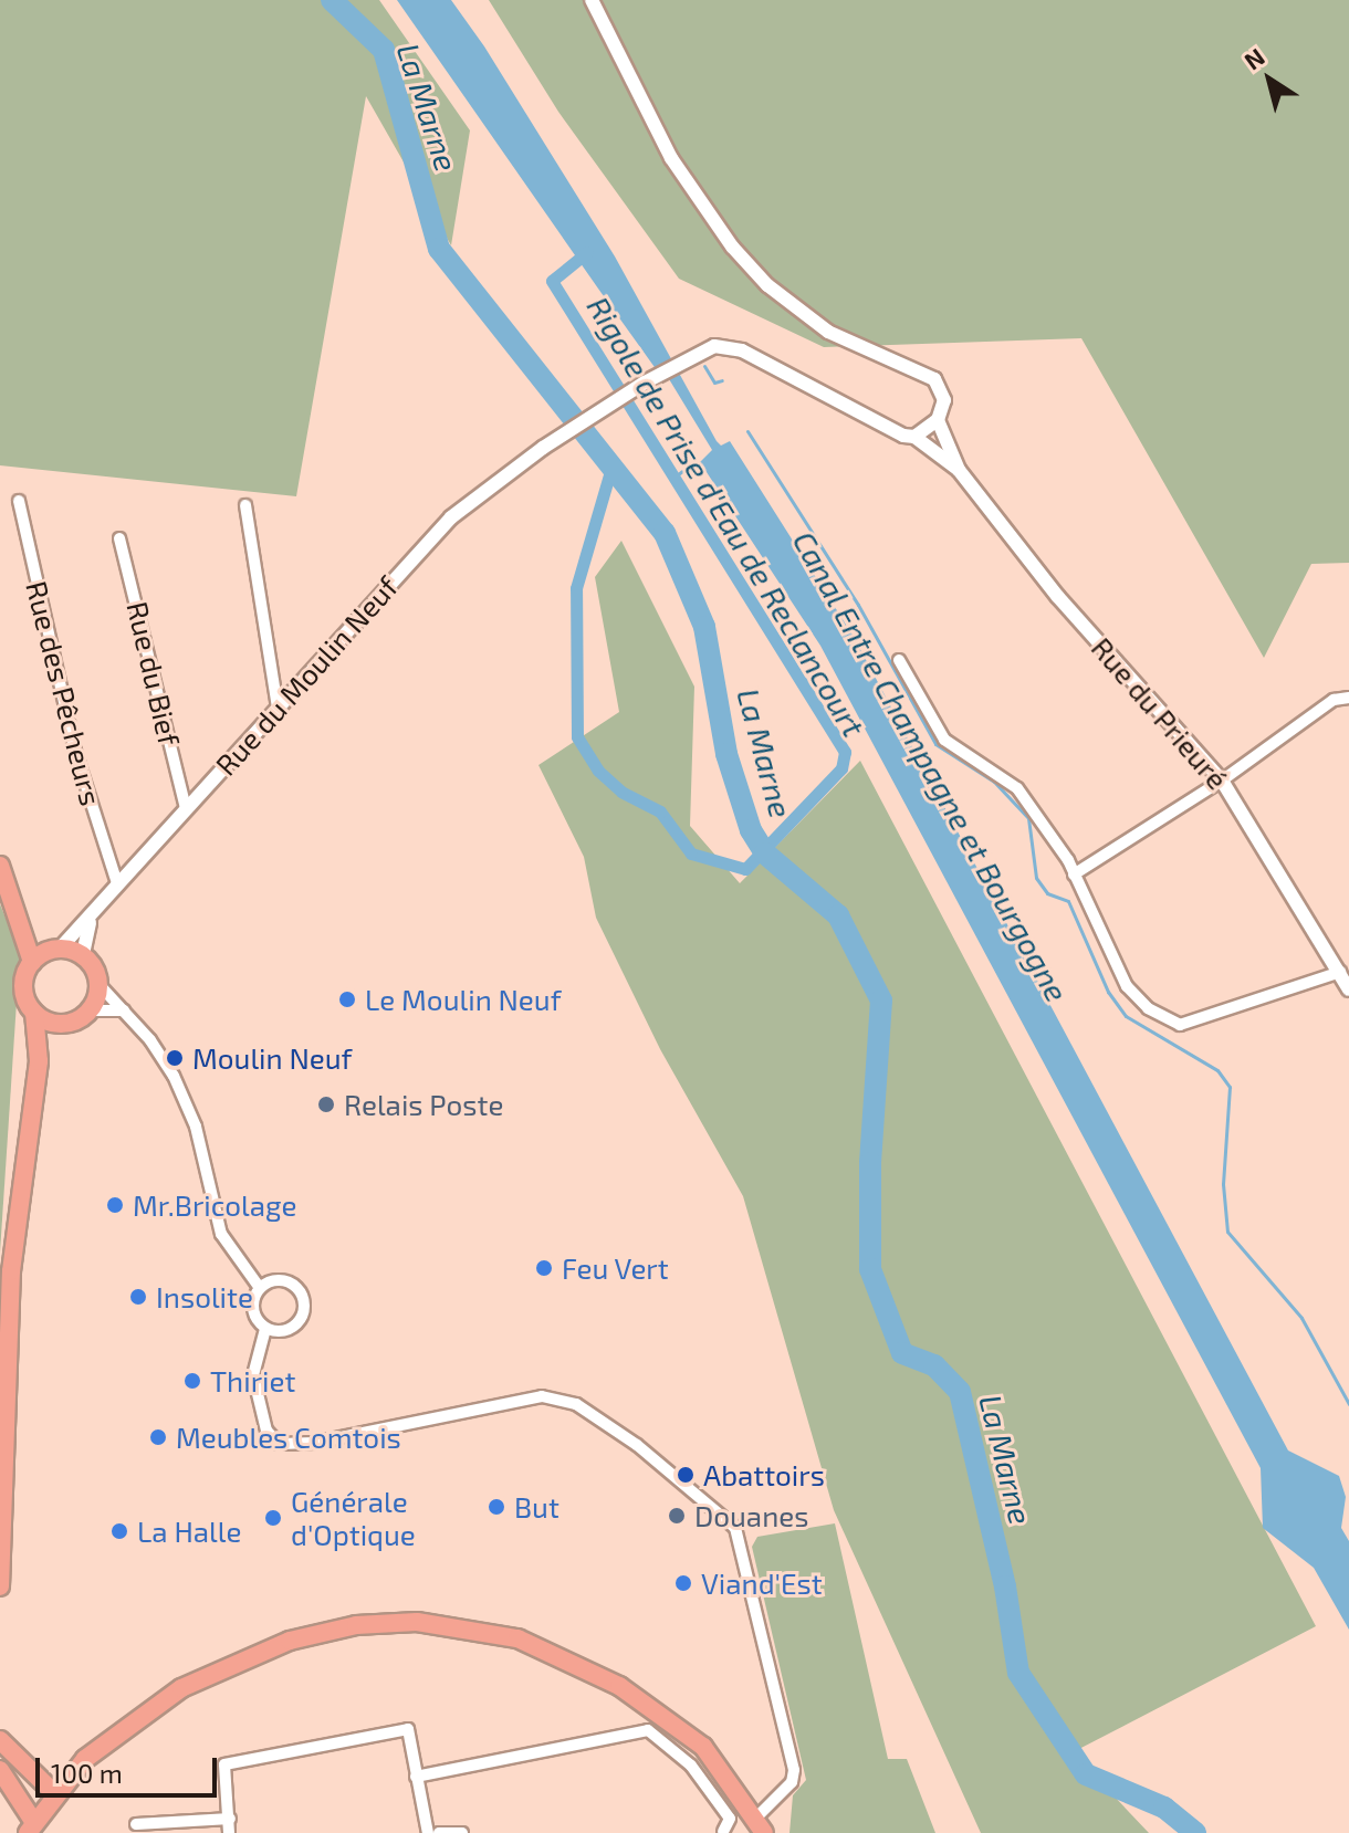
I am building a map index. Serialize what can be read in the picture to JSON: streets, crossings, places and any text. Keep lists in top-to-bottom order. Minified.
{"streets":{"street":["Rue du Bief","Rue du Moulin Neuf","Rue des Pêcheurs","Rue du Prieuré"]},"crossings":[["Rue du Bief","Rue du Moulin Neuf"],["Rue du Moulin Neuf","Rue des Pêcheurs"],["Rue du Moulin Neuf","Rue du Prieuré"]],"water":["La Marne","Rigole de Prise d'Eau de Reclancourt","Canal Entre Champagne et Bourgogne"],"places":["Le Moulin Neuf","Moulin Neuf","Relais Poste","Mr.Bricolage","Feu Vert","Insolite","Thiriet","Meubles Comtois","Abattoirs","But","Douanes","Générale d'Optique","La Halle","Viand'Est"],"scale_bar":"100 m","north":"top left"}
